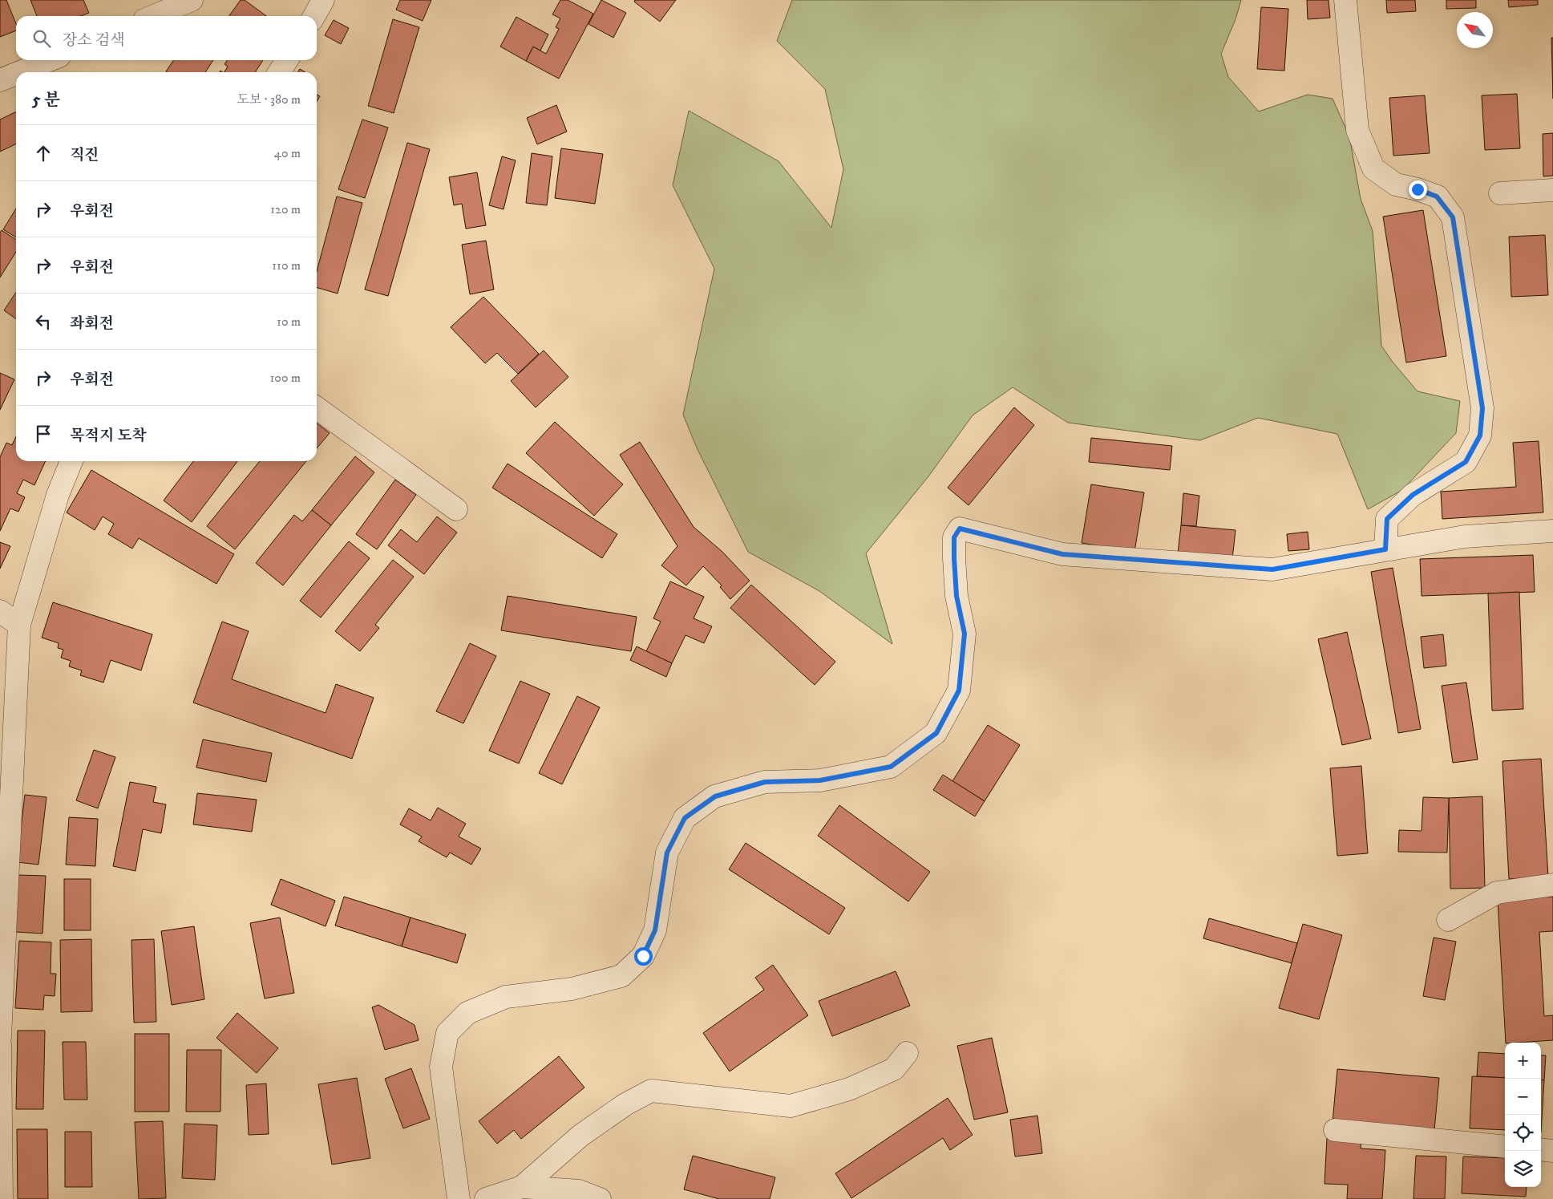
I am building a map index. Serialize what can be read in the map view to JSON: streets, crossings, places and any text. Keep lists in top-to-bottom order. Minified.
{"north":"top left","page":{"search":"장소 검색","heading":["5 분","도보 · 380 m"],"list":[["직진","40 m"],["우회전","120 m"],["우회전","110 m"],["좌회전","10 m"],["우회전","100 m"],"목적지 도착"],"map_buttons":["+","−"]}}
